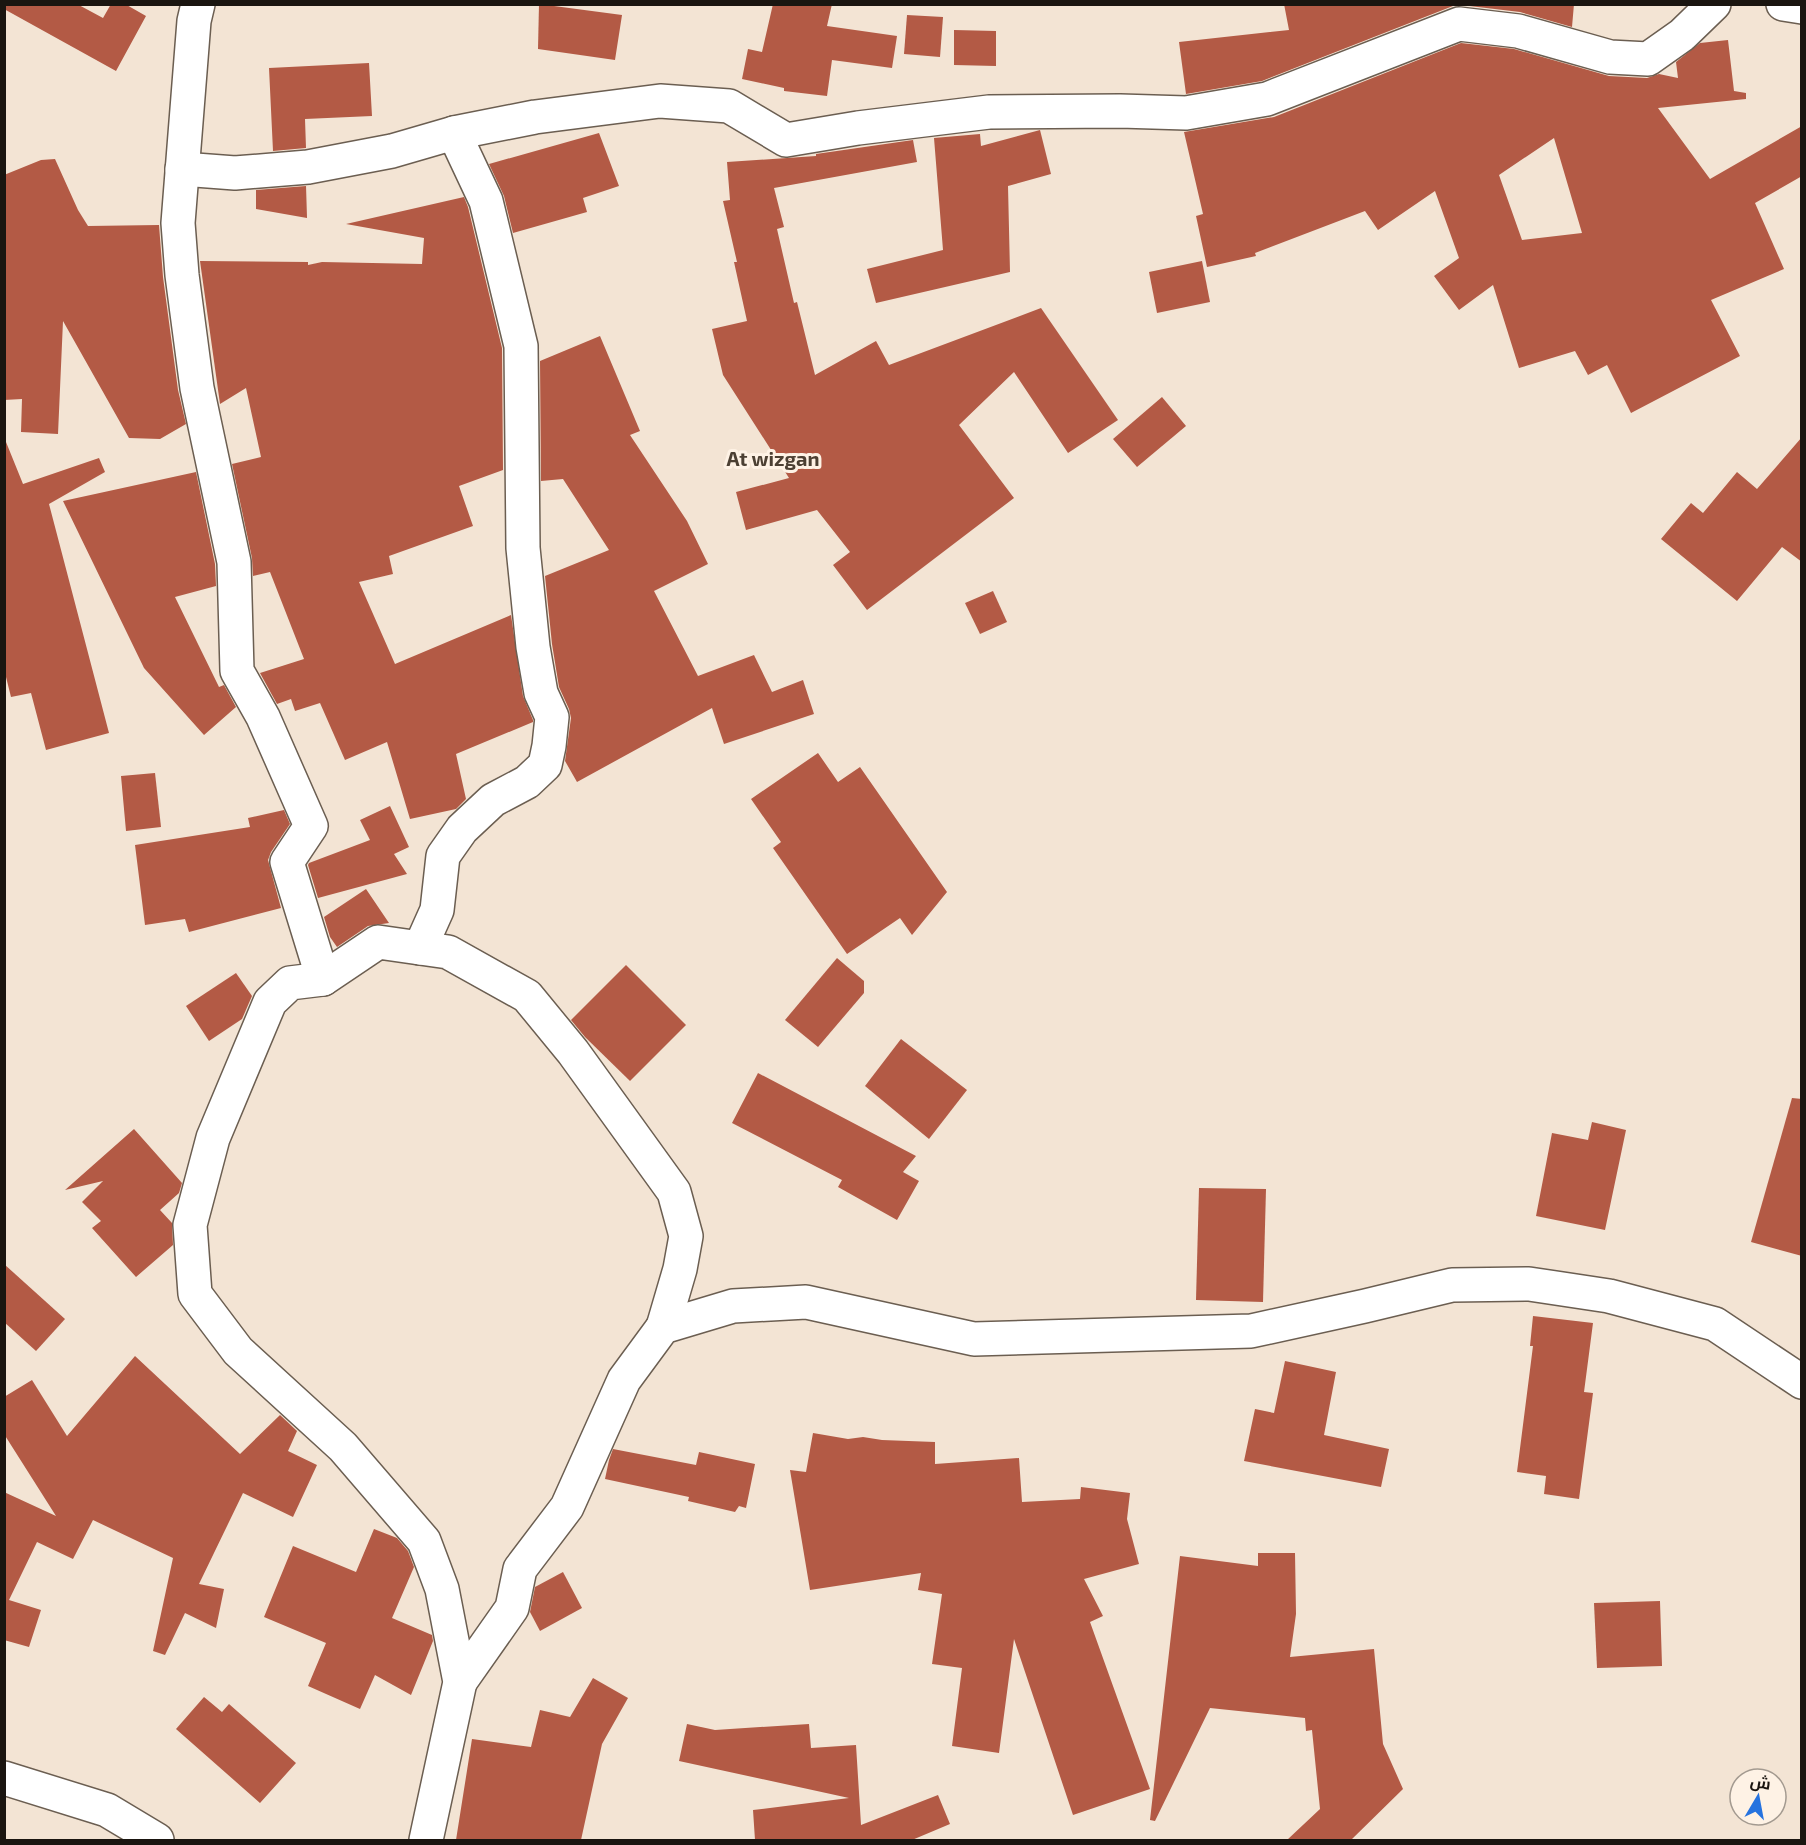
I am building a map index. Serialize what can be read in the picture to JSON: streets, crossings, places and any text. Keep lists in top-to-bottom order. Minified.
{"districts":["At wizgan"],"north":"top"}
